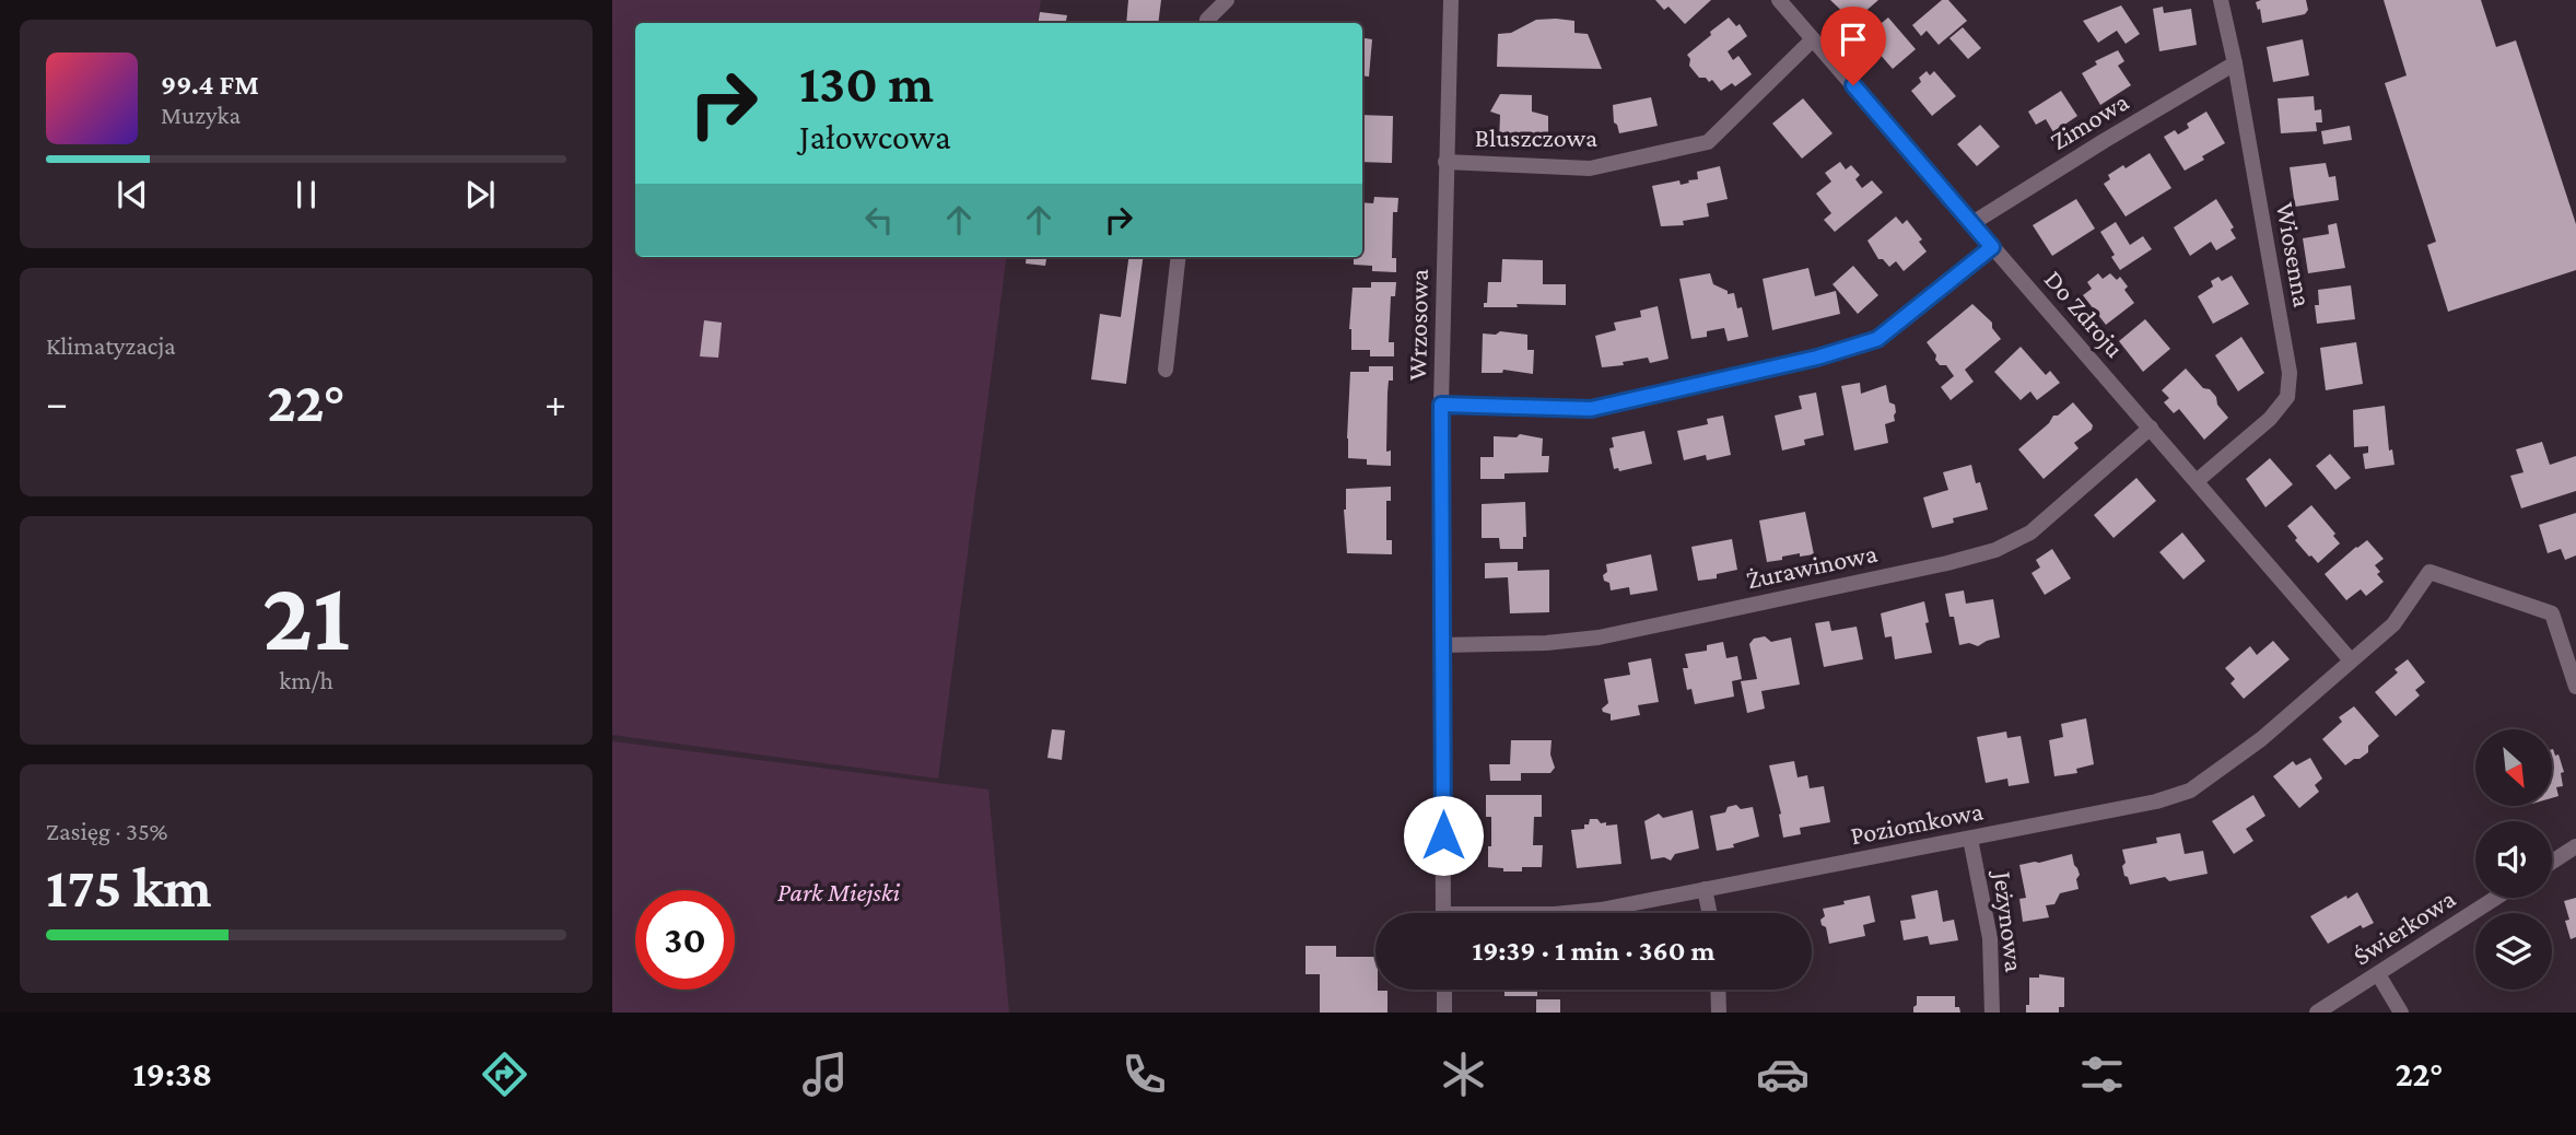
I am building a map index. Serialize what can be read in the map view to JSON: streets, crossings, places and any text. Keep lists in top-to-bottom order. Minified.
{"streets":{"street":["Zimowa","Bluszczowa","Wiosenna","Do Zdroju","Wrzosowa","Żurawinowa","Poziomkowa","Jeżynowa","Świerkowa"]},"crossings":[["Zimowa","Wiosenna"],["Zimowa","Do Zdroju"],["Bluszczowa","Do Zdroju"],["Bluszczowa","Wrzosowa"],["Wiosenna","Do Zdroju"],["Do Zdroju","Żurawinowa"],["Do Zdroju","Poziomkowa"],["Wrzosowa","Żurawinowa"],["Poziomkowa","Jeżynowa"]],"parks":["Park Miejski"],"north":"bottom right","page":{"turn":["130 m","Jałowcowa"],"song":["99.4 FM","Muzyka"],"tile":["Klimatyzacja",["21","km/h"],["Zasięg · 35%","175 km"]],"heat":["−","22°","+"],"limit":"30","trip":"19:39 · 1 min · 360 m","tabs":["19:38","22°"]}}
